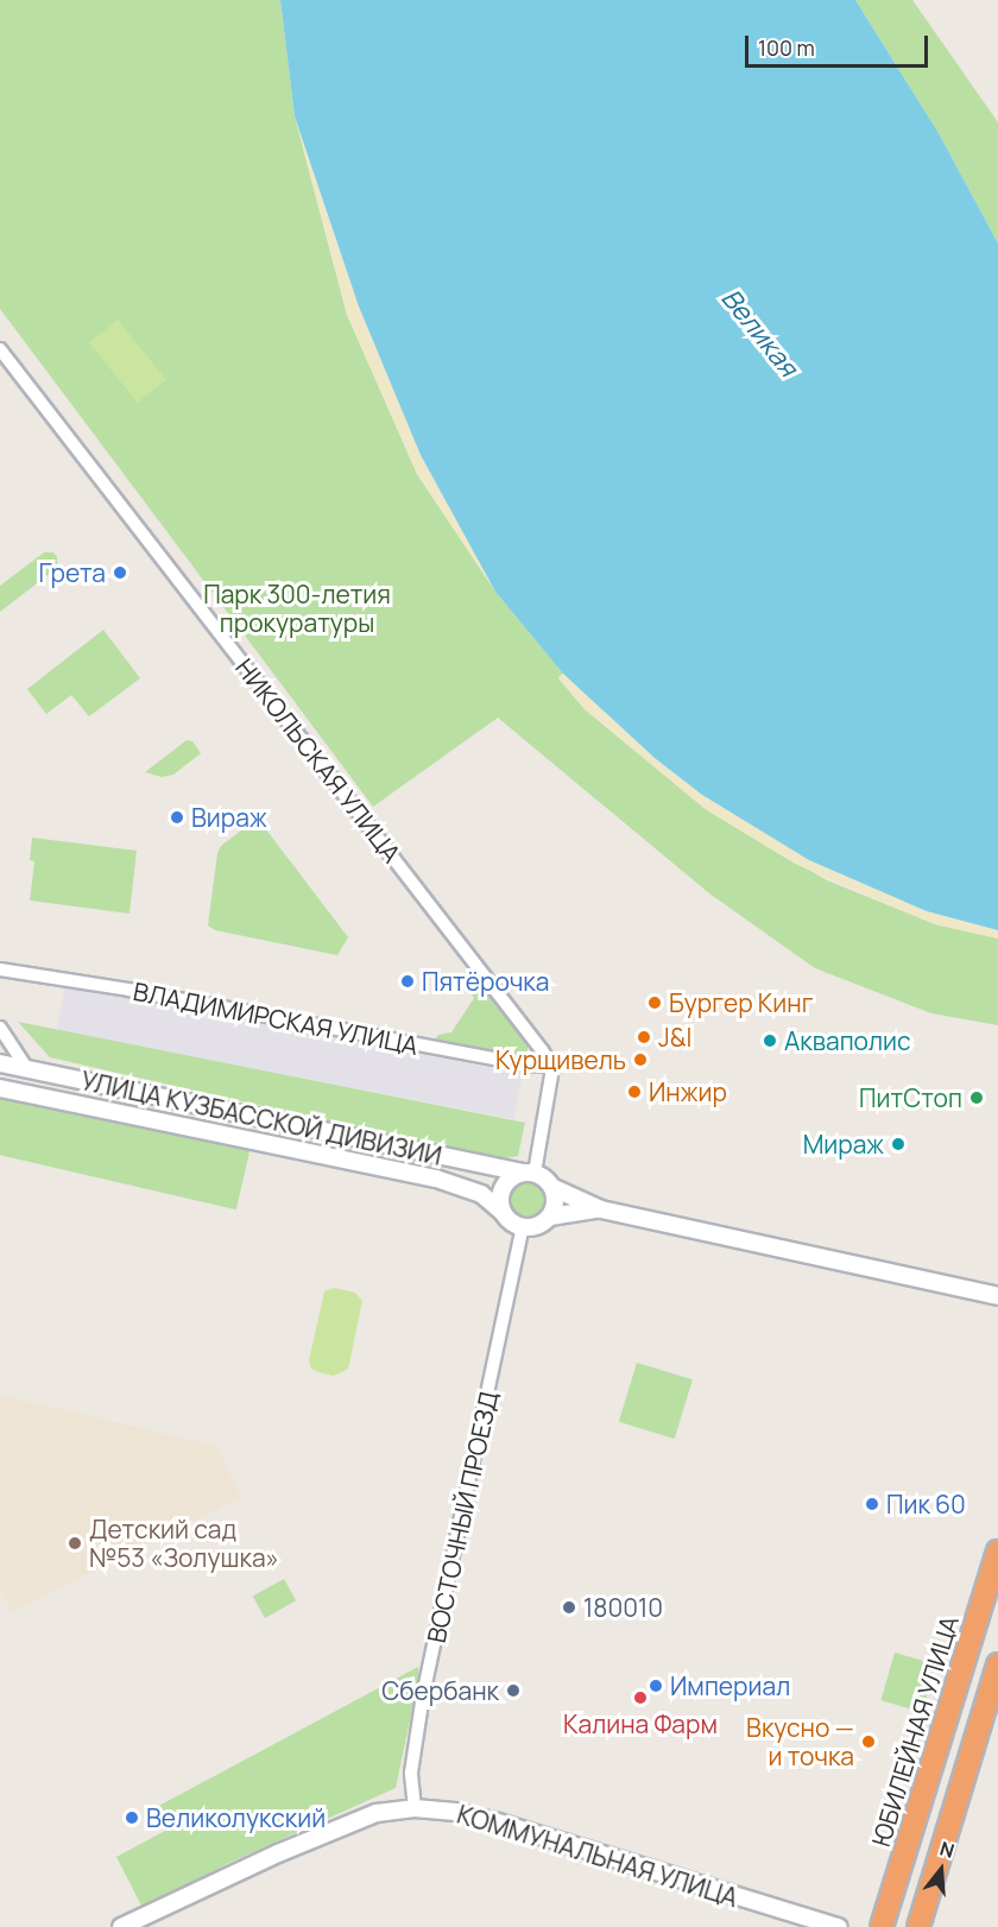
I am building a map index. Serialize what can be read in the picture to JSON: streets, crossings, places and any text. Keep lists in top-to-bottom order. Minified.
{"streets":{"highway":["ЮБИЛЕЙНАЯ УЛИЦА"],"street":["НИКОЛЬСКАЯ УЛИЦА","ВЛАДИМИРСКАЯ УЛИЦА","УЛИЦА КУЗБАССКОЙ ДИВИЗИИ","ВОСТОЧНЫЙ ПРОЕЗД","КОММУНАЛЬНАЯ УЛИЦА"]},"crossings":[["НИКОЛЬСКАЯ УЛИЦА","ВЛАДИМИРСКАЯ УЛИЦА"],["УЛИЦА КУЗБАССКОЙ ДИВИЗИИ","ВОСТОЧНЫЙ ПРОЕЗД"],["ВОСТОЧНЫЙ ПРОЕЗД","КОММУНАЛЬНАЯ УЛИЦА"]],"water":["Великая"],"parks":["Парк 300-летия прокуратуры"],"places":["Грета","Вираж","Пятёрочка","Бургер Кинг","J&I","Акваполис","Курщивель","Инжир","ПитСтоп","Мираж","Пик 60","Детский сад №53 «Золушка»","180010","Империал","Сбербанк","Калина Фарм","Вкусно — и точка","Великолукский"],"scale_bar":"100 m","north":"top"}
